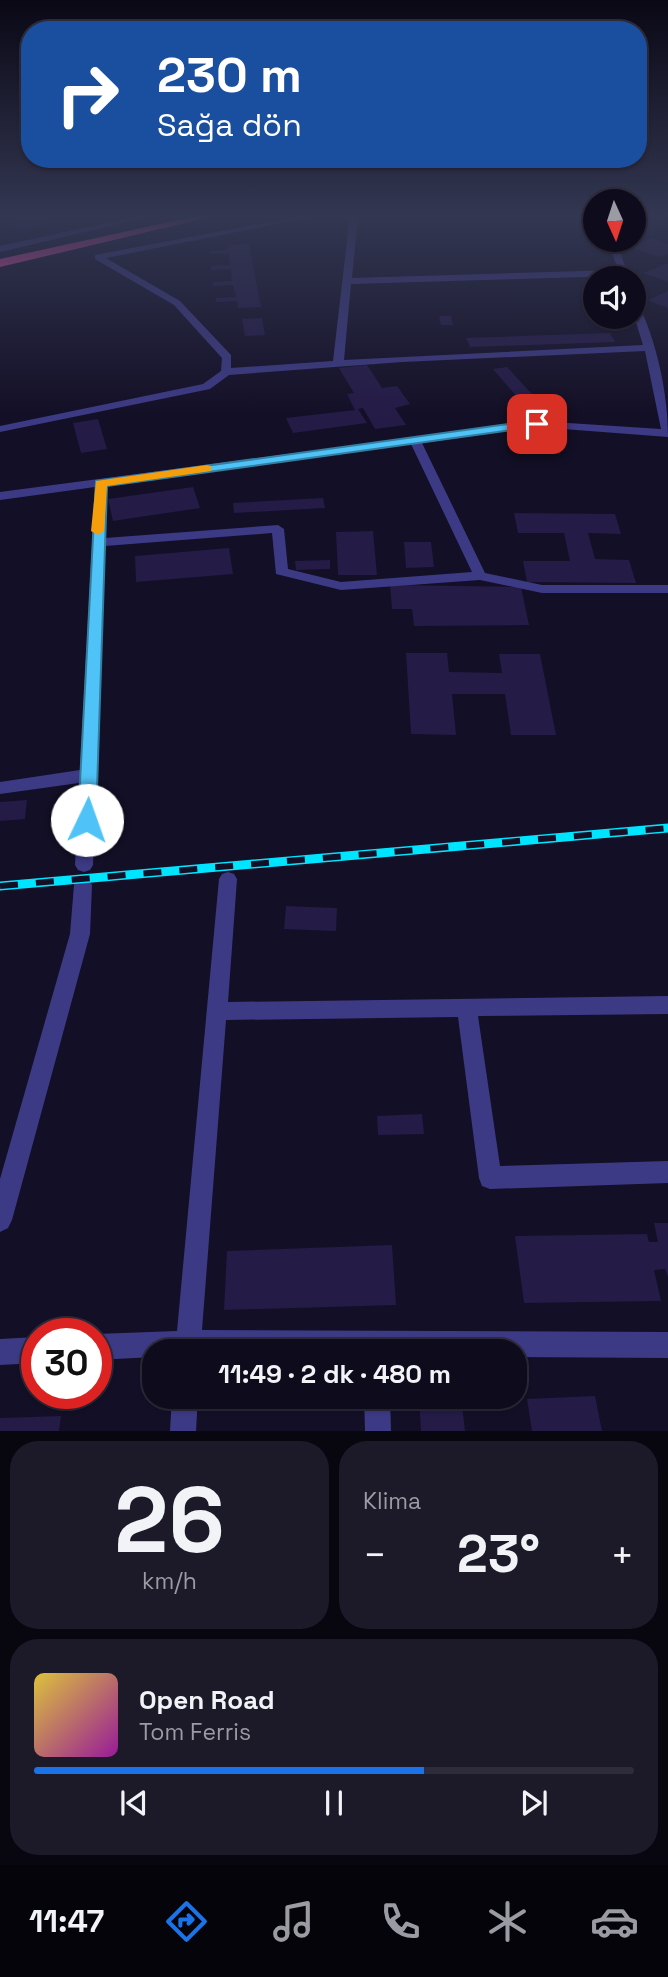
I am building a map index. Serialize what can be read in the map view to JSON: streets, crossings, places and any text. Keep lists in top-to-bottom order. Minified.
{"north":"bottom","page":{"turn":["230 m","Sağa dön"],"limit":"30","trip":"11:49 · 2 dk · 480 m","tile":[["26","km/h"],"Klima"],"heat":["−","23°","+"],"song":["Open Road","Tom Ferris"],"tabs":"11:47"}}
